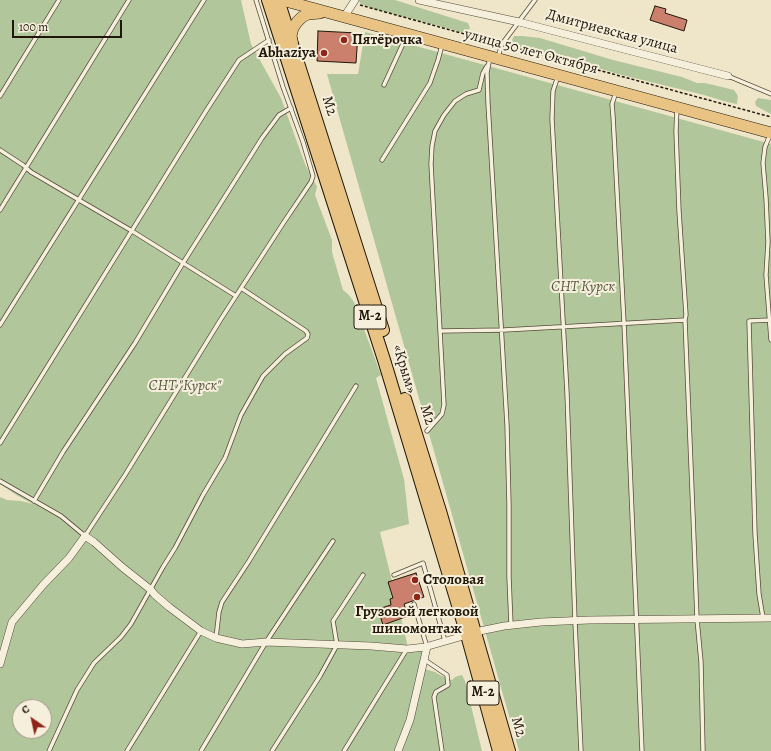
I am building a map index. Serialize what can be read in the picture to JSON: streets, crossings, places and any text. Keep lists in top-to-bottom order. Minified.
{"streets":{"highway":["М2","М-2","«Крым»"],"main road":["улица 50 лет Октября"],"street":["Дмитриевская улица"]},"crossings":[["М2","«Крым»"]],"parks":["СНТ Курск","СНТ \"Курск\""],"places":["Пятёрочка","Abhaziya","Столовая","Грузовой легковой шиномонтаж"],"scale_bar":"100 m","north":"top left"}
